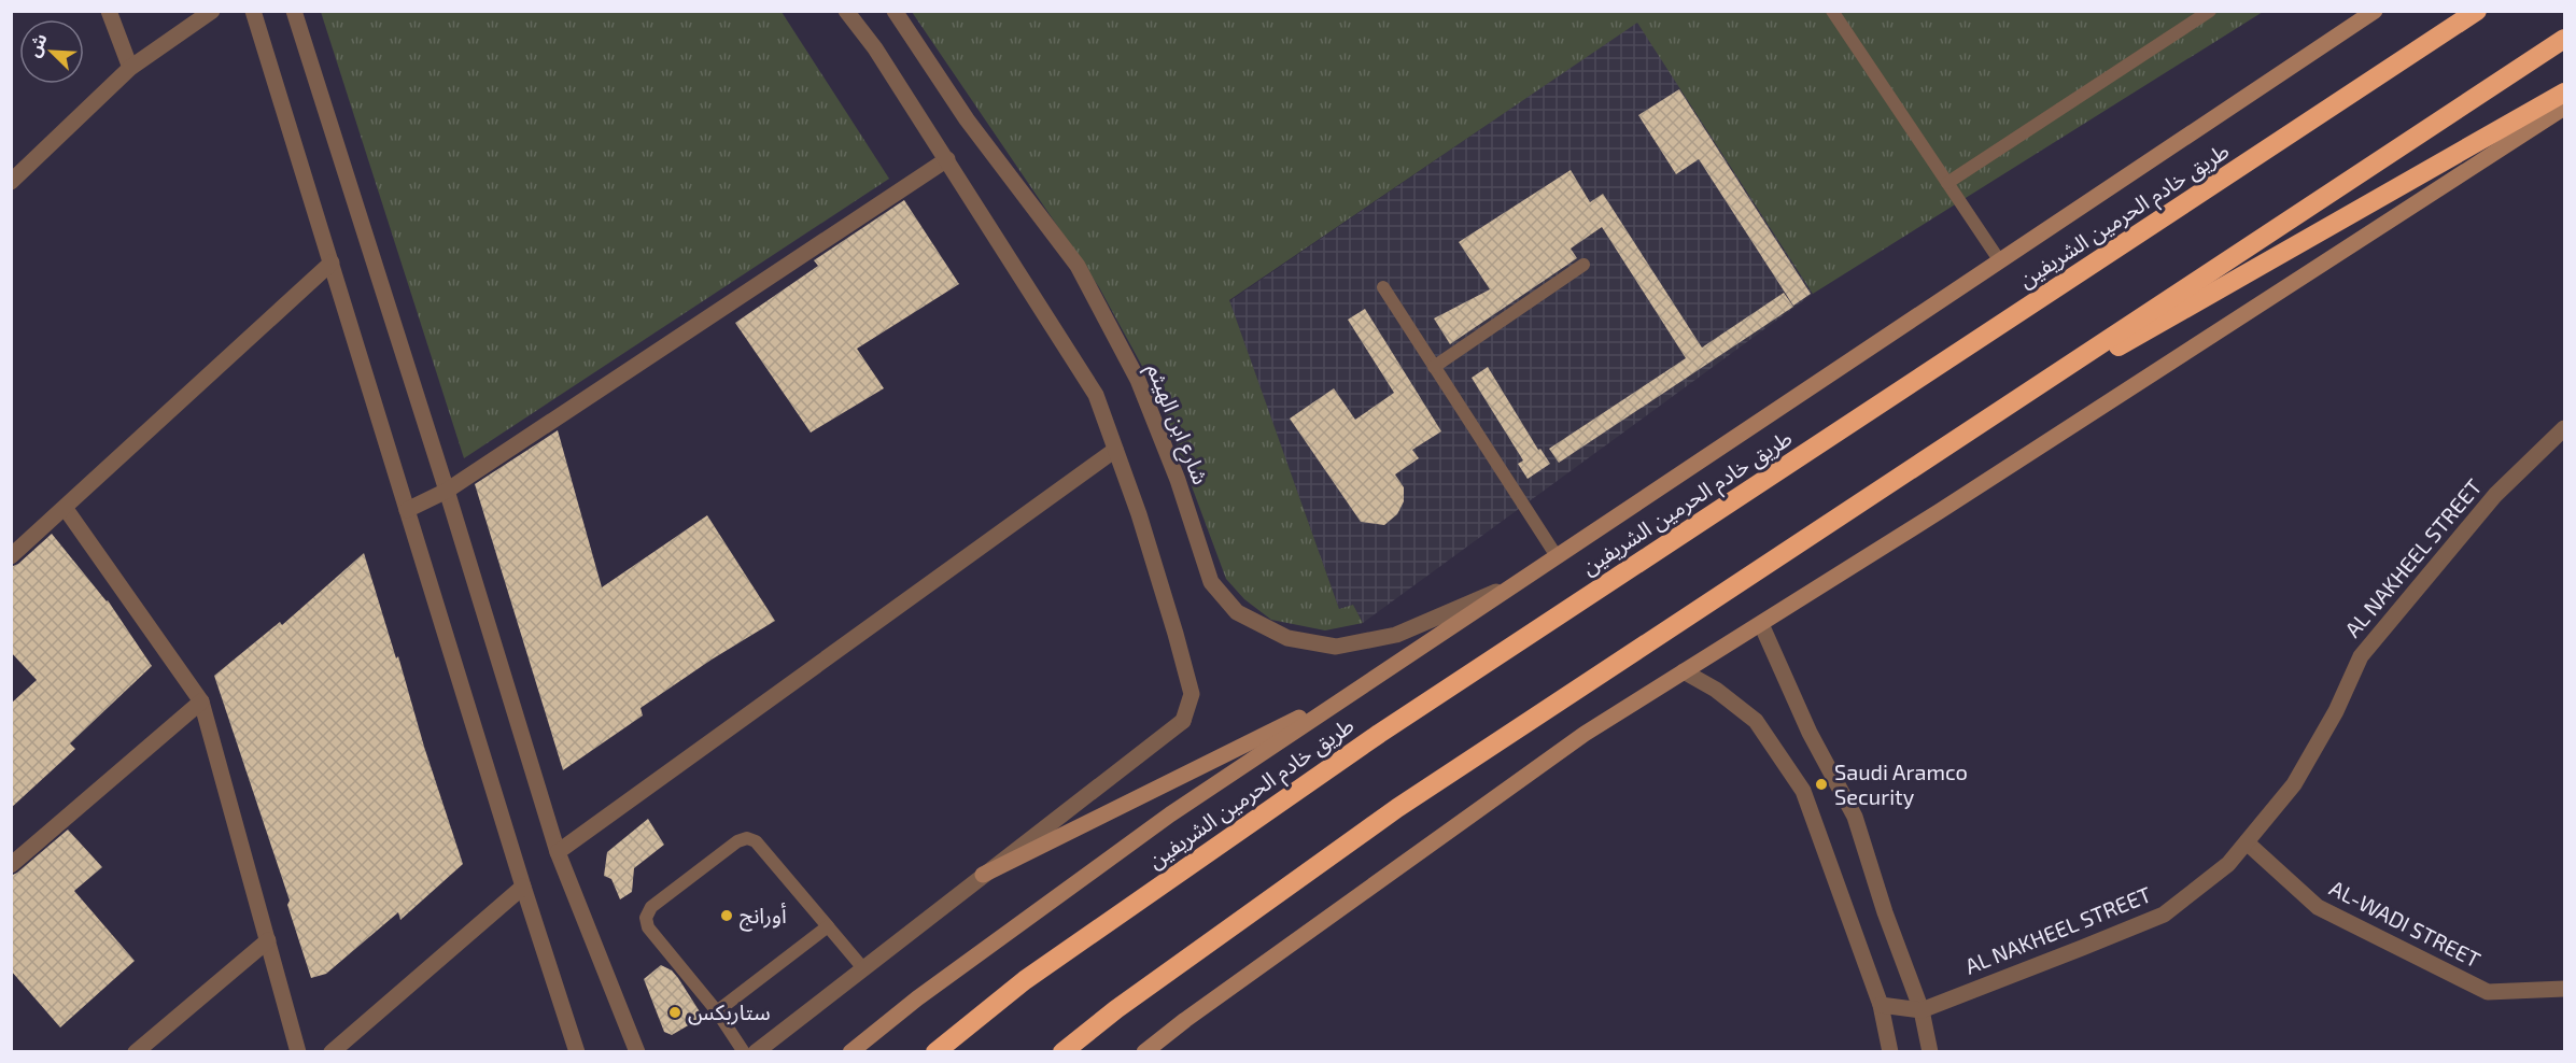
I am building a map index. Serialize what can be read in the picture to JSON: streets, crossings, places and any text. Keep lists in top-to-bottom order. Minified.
{"streets":{"highway":["طريق خادم الحرمين الشريفين"],"street":["شارع ابن الهيثم","AL NAKHEEL STREET","AL-WADI STREET"]},"crossings":[["AL NAKHEEL STREET","AL-WADI STREET"]],"places":["Saudi Aramco Security","أورانج","ستاربكس"],"north":"top left"}
